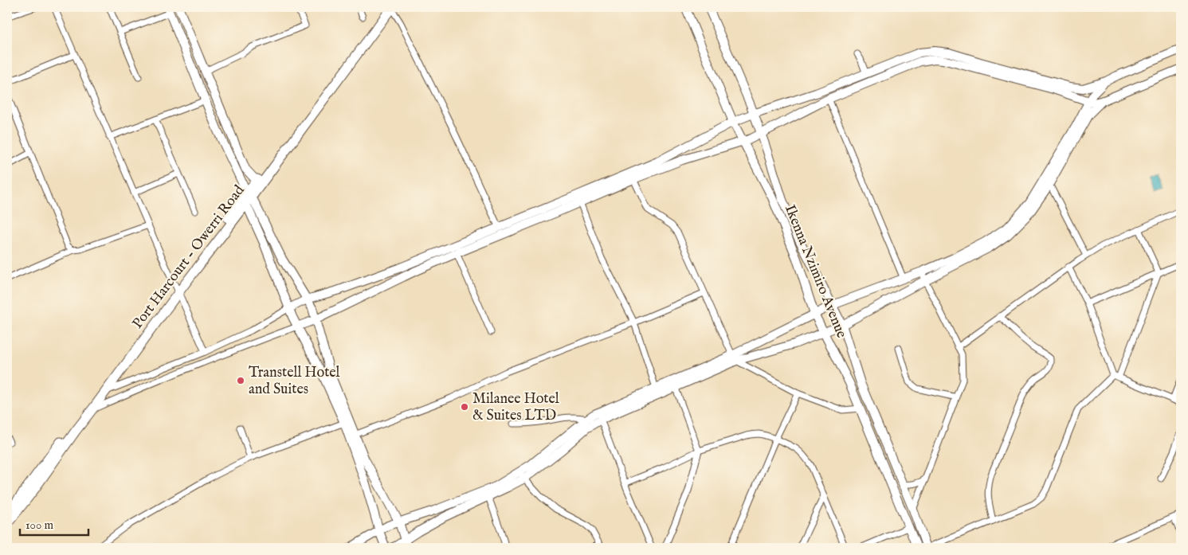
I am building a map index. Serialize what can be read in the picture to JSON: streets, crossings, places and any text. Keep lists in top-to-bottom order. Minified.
{"streets":{"main road":["Port Harcourt - Owerri Road"],"street":["Ikenna Nzimiro Avenue"]},"places":["Transtell Hotel and Suites","Milanee Hotel & Suites LTD"],"scale_bar":"100 m"}
